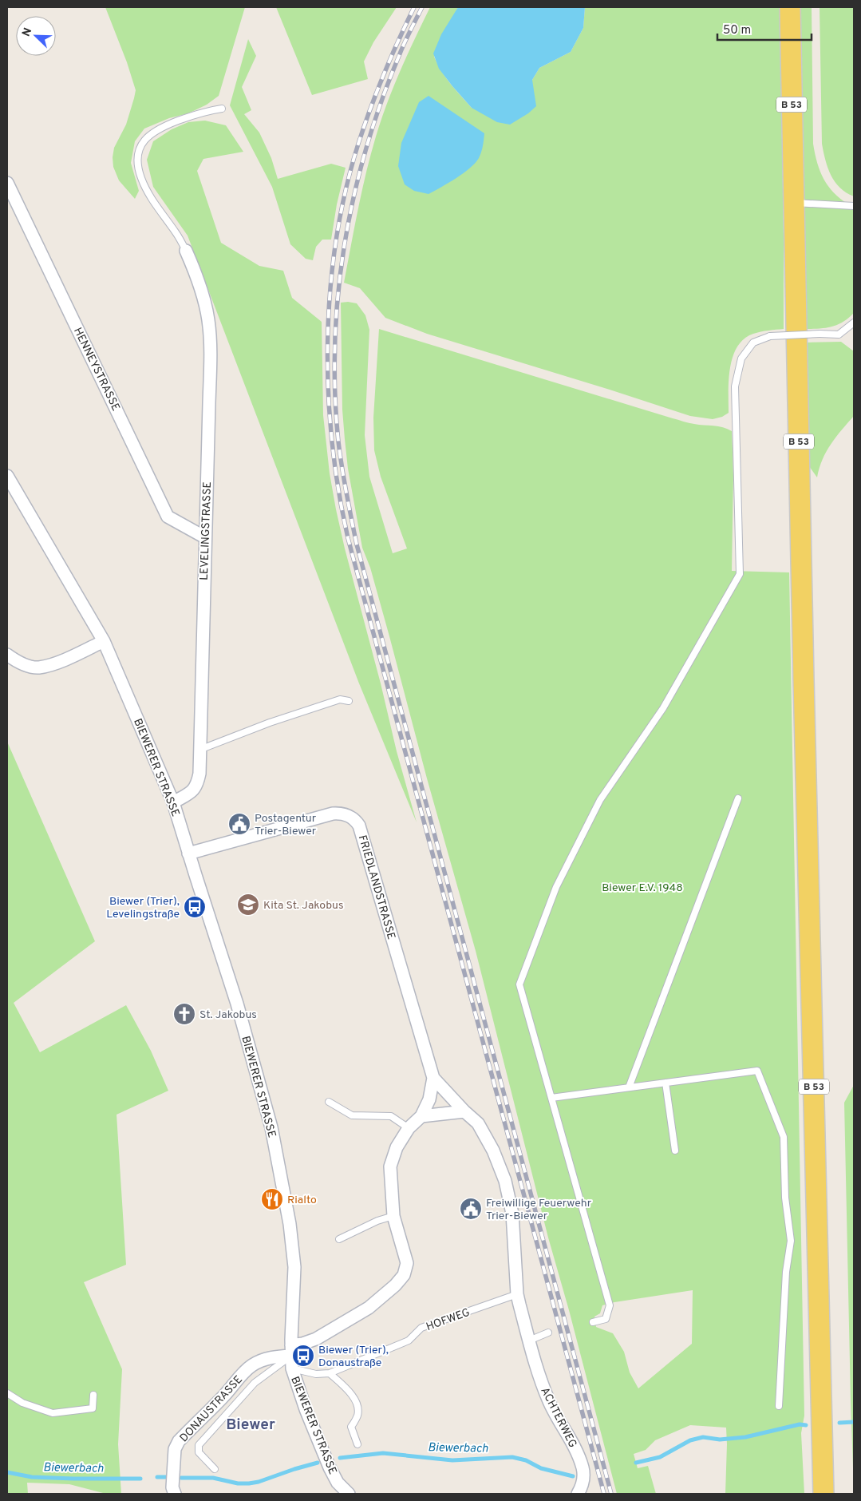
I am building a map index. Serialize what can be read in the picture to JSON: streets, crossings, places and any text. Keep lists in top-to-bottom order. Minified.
{"streets":{"main road":["B 53"],"street":["HENNEYSTRASSE","LEVELINGSTRASSE","BIEWERER STRASSE","FRIEDLANDSTRASSE","DONAUSTRASSE","ACHTERWEG"],"lane":["HOFWEG"]},"crossings":[["HENNEYSTRASSE","LEVELINGSTRASSE"],["LEVELINGSTRASSE","BIEWERER STRASSE"],["BIEWERER STRASSE","FRIEDLANDSTRASSE"],["BIEWERER STRASSE","HOFWEG"],["BIEWERER STRASSE","DONAUSTRASSE"],["FRIEDLANDSTRASSE","HOFWEG"],["FRIEDLANDSTRASSE","ACHTERWEG"],["HOFWEG","ACHTERWEG"]],"districts":["Biewer"],"water":["Biewerbach"],"parks":["Biewer E.V. 1948"],"places":{"public building":["Postagentur Trier-Biewer","Freiwillige Feuerwehr Trier-Biewer"],"school or university":["Kita St. Jakobus"],"bus stop":["Biewer (Trier), Levelingstraße","Biewer (Trier), Donaustraße"],"church":["St. Jakobus"],"restaurant":["Rialto"]},"scale_bar":"50 m","north":"top left"}
